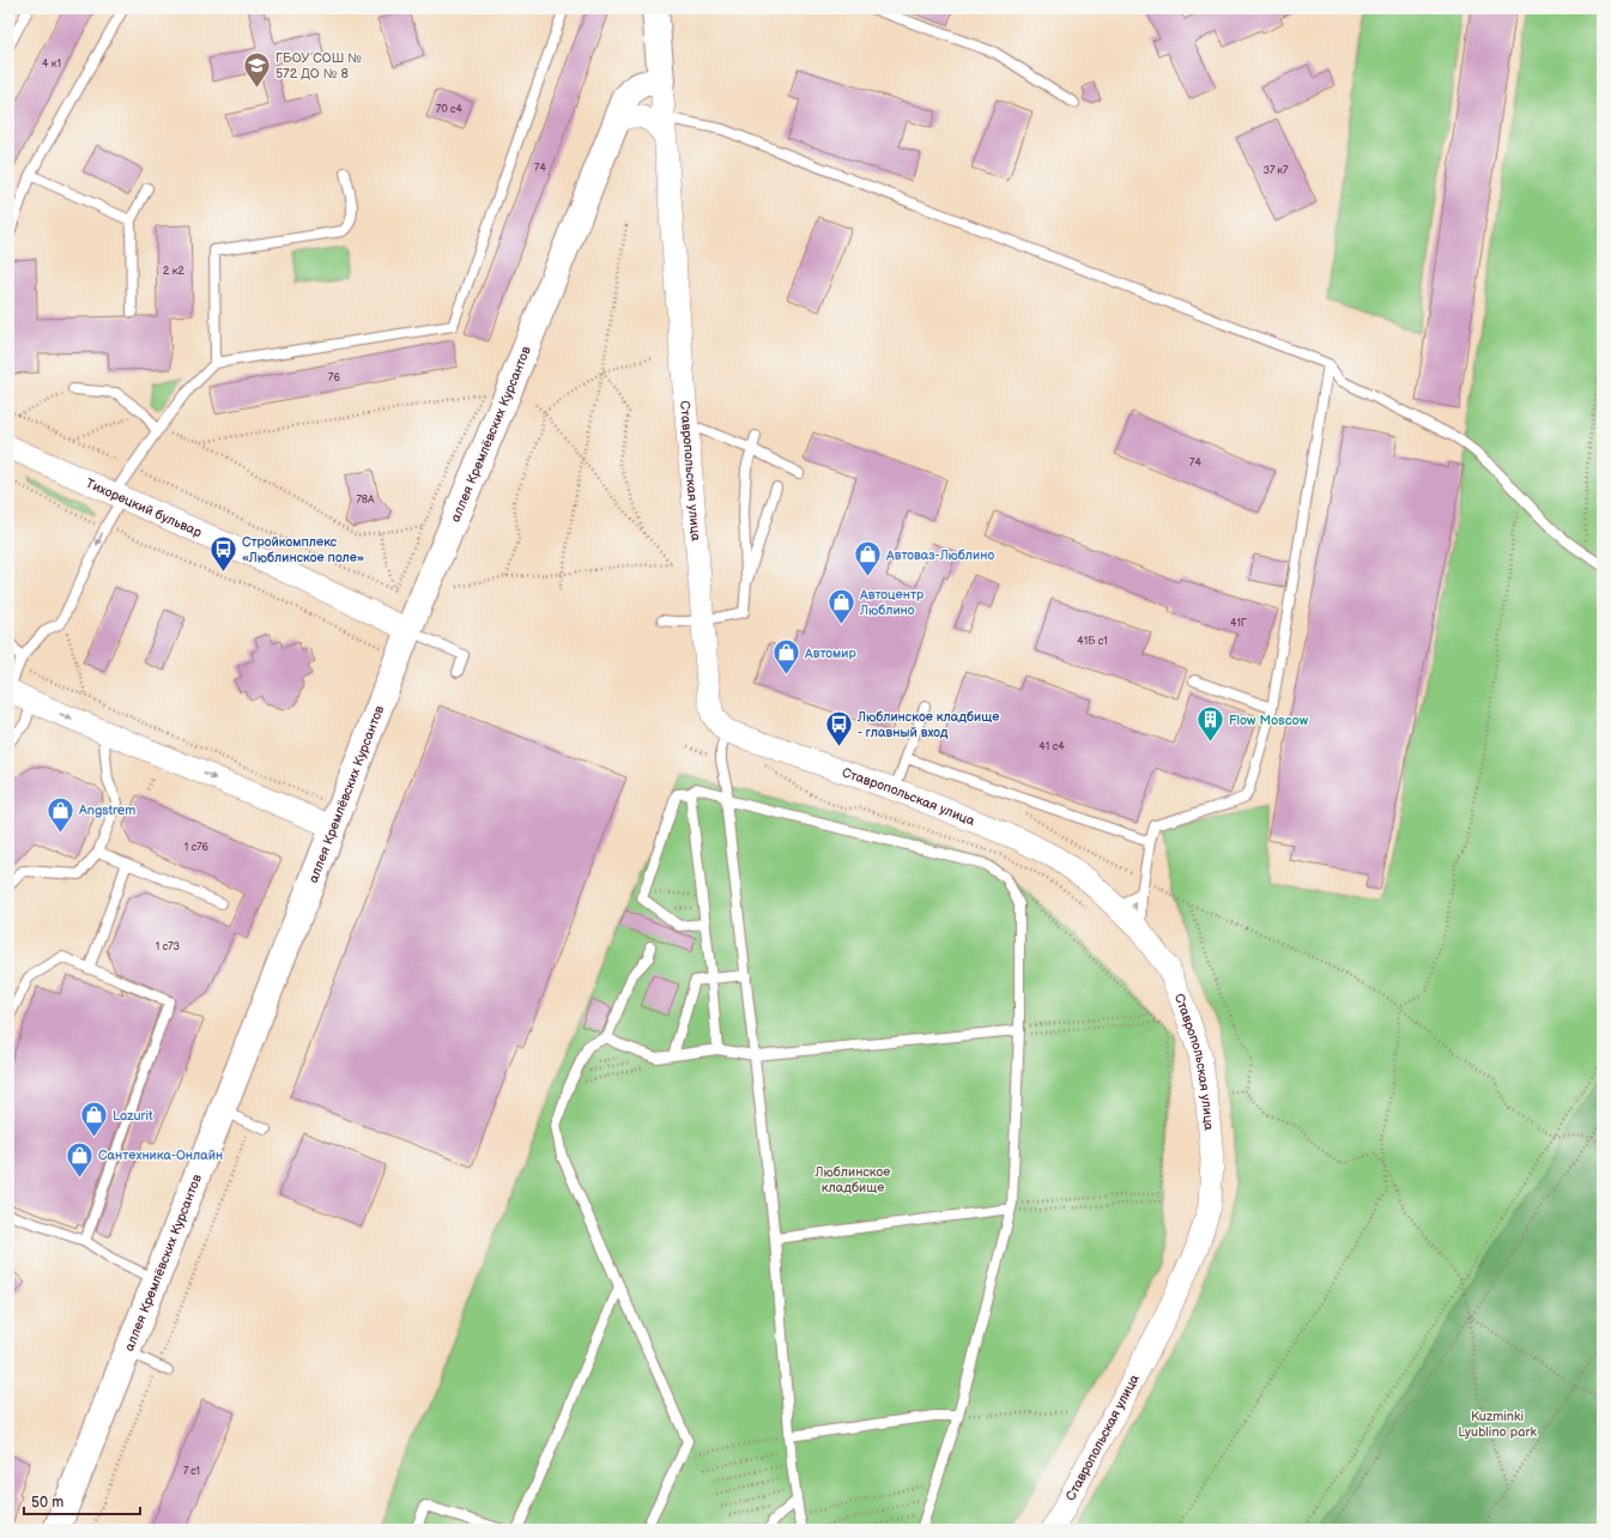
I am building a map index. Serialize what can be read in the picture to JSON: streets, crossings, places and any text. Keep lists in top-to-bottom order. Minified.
{"streets":{"main road":["аллея Кремлёвских Курсантов","Ставропольская улица"],"street":["Тихорецкий бульвар"]},"crossings":[["аллея Кремлёвских Курсантов","Ставропольская улица"],["аллея Кремлёвских Курсантов","Тихорецкий бульвар"]],"parks":["Люблинское кладбище","Kuzminki Lyublino park"],"places":{"school or university":["ГБОУ СОШ № 572 ДО № 8"],"bus stop":["Стройкомплекс «Люблинское поле»","Люблинское кладбище - главный вход"],"shop":["Автоваз-Люблино","Автоцентр Люблино","Автомир","Angstrem","Lazurit","Сантехника-Онлайн"],"building":["Flow Moscow"]},"house_numbers":["4 к1","70 с4","74","37 к7","2 к2","76","74","78А","41Г","41Б с1","41 с4","1 с76","1 с73","7 с1"],"scale_bar":"50 m"}
